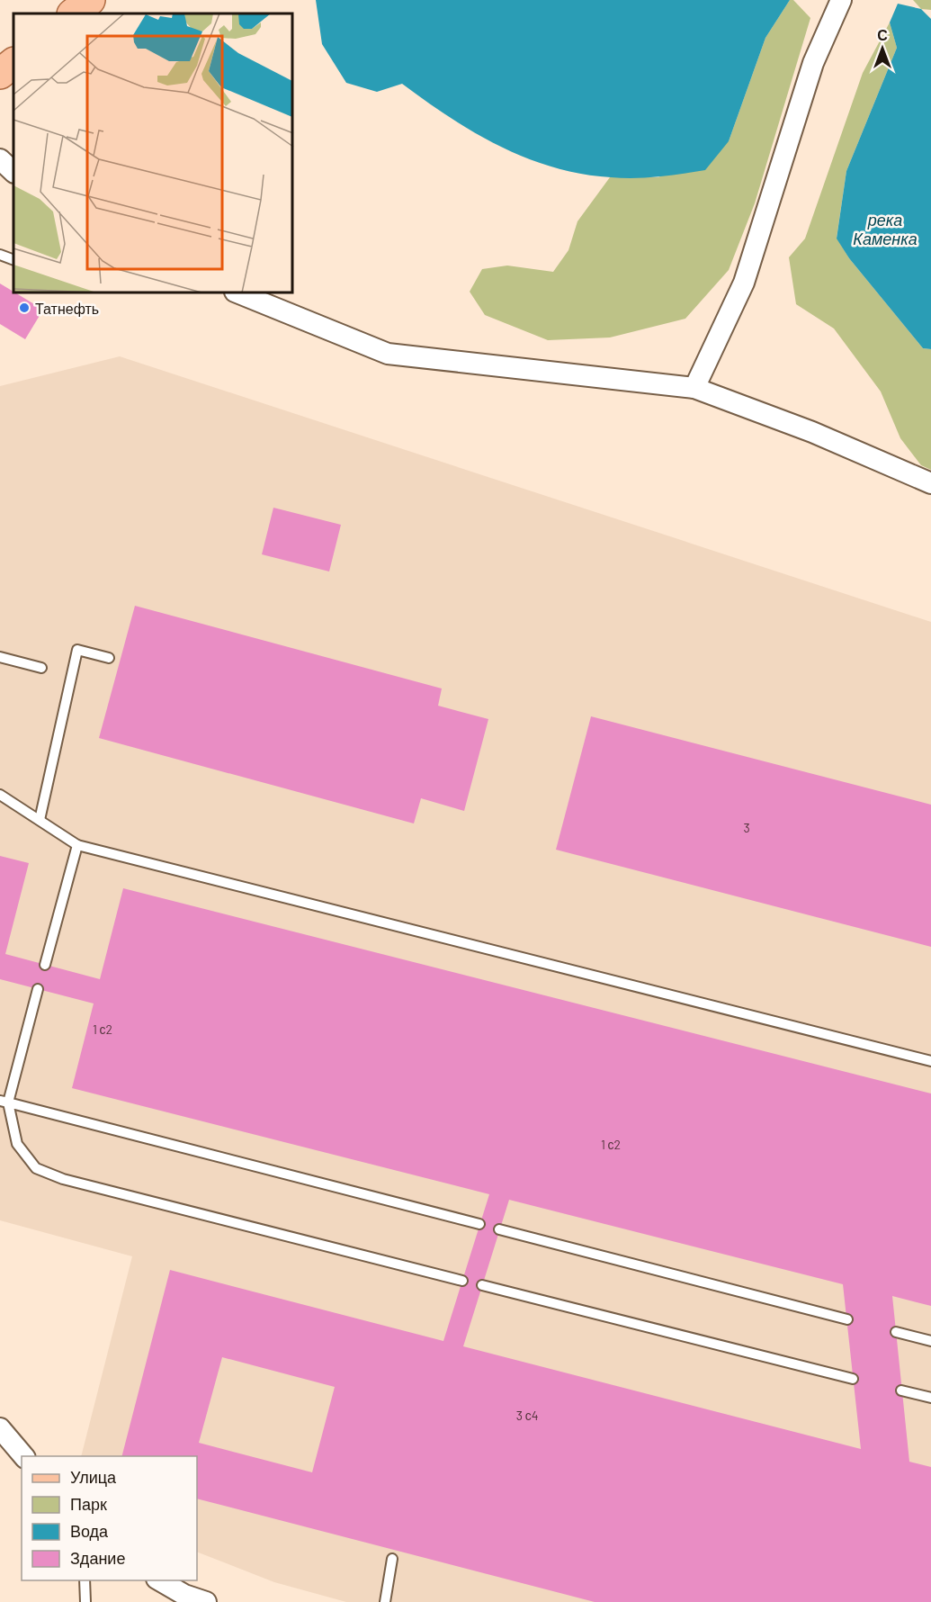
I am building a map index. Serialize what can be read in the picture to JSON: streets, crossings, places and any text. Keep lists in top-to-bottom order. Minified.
{"water":["река Каменка"],"places":["Татнефть"],"house_numbers":["3","1 с2","1 с2","3 с4"],"legend":["Улица","Парк","Вода","Здание"],"north":"top"}
